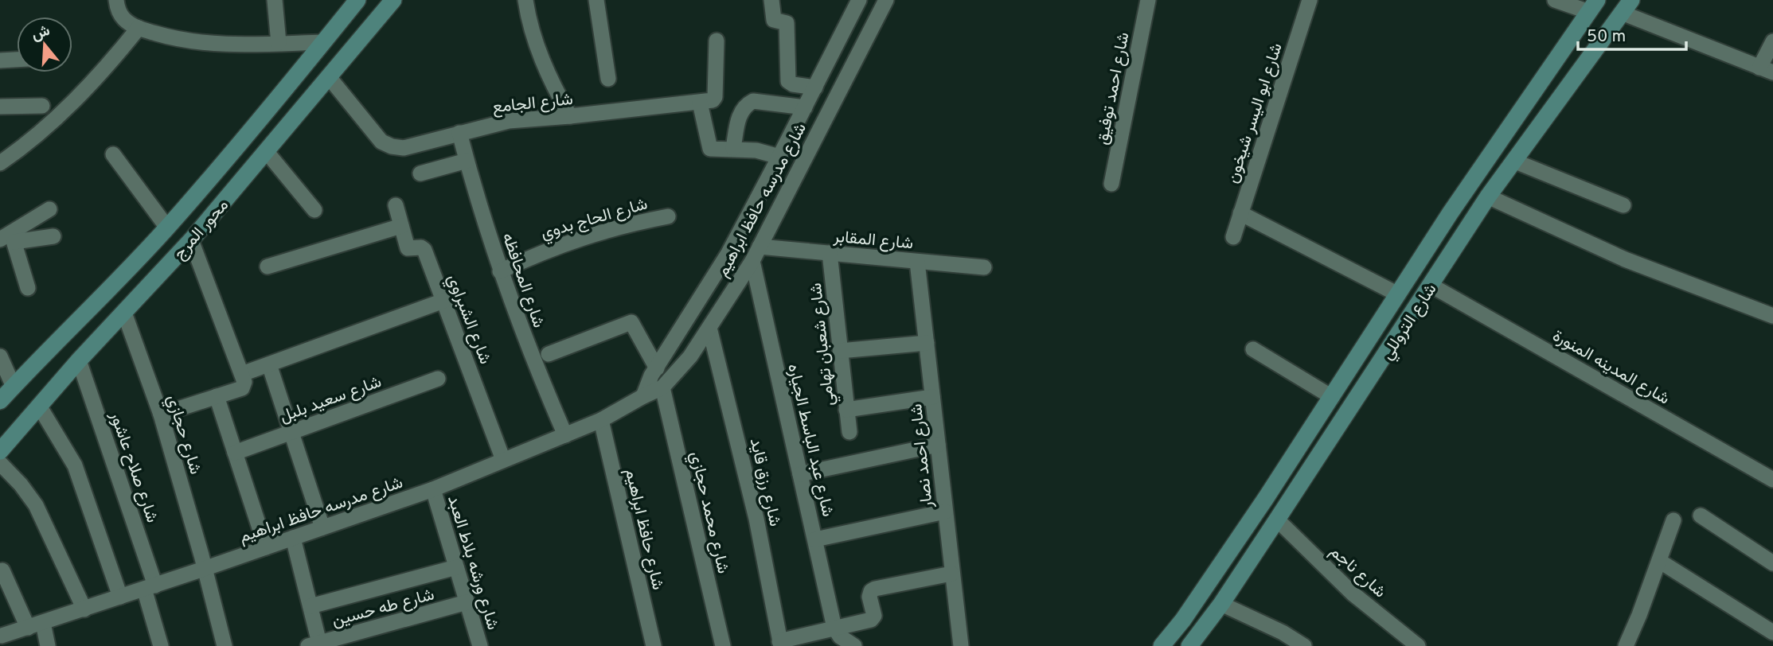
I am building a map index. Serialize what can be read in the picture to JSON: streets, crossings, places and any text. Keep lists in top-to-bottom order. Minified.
{"streets":{"street":["شارع احمد توفيق","شارع الجامع","شارع ابو اليسر شيخون","شارع مدرسه حافظ ابراهيم","شارع الحاج بدوي","محور المرج","شارع المقابر","شارع المحافظه","شارع الشبراوي","شارع التروللي","شارع شعبان تهامي","شارع المدينه المنورة","شارع سعيد بلبل","شارع حجازي","شارع عبد الباسط الجياره","شارع احمد نصار","شارع صلاح عاشور","شارع رزق قايد","شارع محمد حجازي","شارع حافظ ابراهيم","شارع ورشه بلاط العبد","شارع ناجم","شارع طه حسين"]},"crossings":[["شارع الجامع","محور المرج"],["شارع الجامع","شارع المحافظه"],["شارع مدرسه حافظ ابراهيم","شارع المقابر"],["شارع مدرسه حافظ ابراهيم","شارع المحافظه"],["شارع مدرسه حافظ ابراهيم","شارع الشبراوي"],["شارع مدرسه حافظ ابراهيم","شارع حجازي"],["شارع مدرسه حافظ ابراهيم","شارع عبد الباسط الجياره"],["شارع مدرسه حافظ ابراهيم","شارع صلاح عاشور"],["شارع مدرسه حافظ ابراهيم","شارع رزق قايد"],["شارع مدرسه حافظ ابراهيم","شارع محمد حجازي"],["شارع مدرسه حافظ ابراهيم","شارع حافظ ابراهيم"],["شارع مدرسه حافظ ابراهيم","شارع ورشه بلاط العبد"],["شارع الحاج بدوي","شارع المحافظه"],["محور المرج","شارع حجازي"],["محور المرج","شارع صلاح عاشور"],["شارع المقابر","شارع شعبان تهامي"],["شارع المقابر","شارع عبد الباسط الجياره"],["شارع المقابر","شارع احمد نصار"],["شارع التروللي","شارع المدينه المنورة"],["شارع التروللي","شارع ناجم"],["شارع ورشه بلاط العبد","شارع طه حسين"]],"scale_bar":"50 m","north":"top"}
